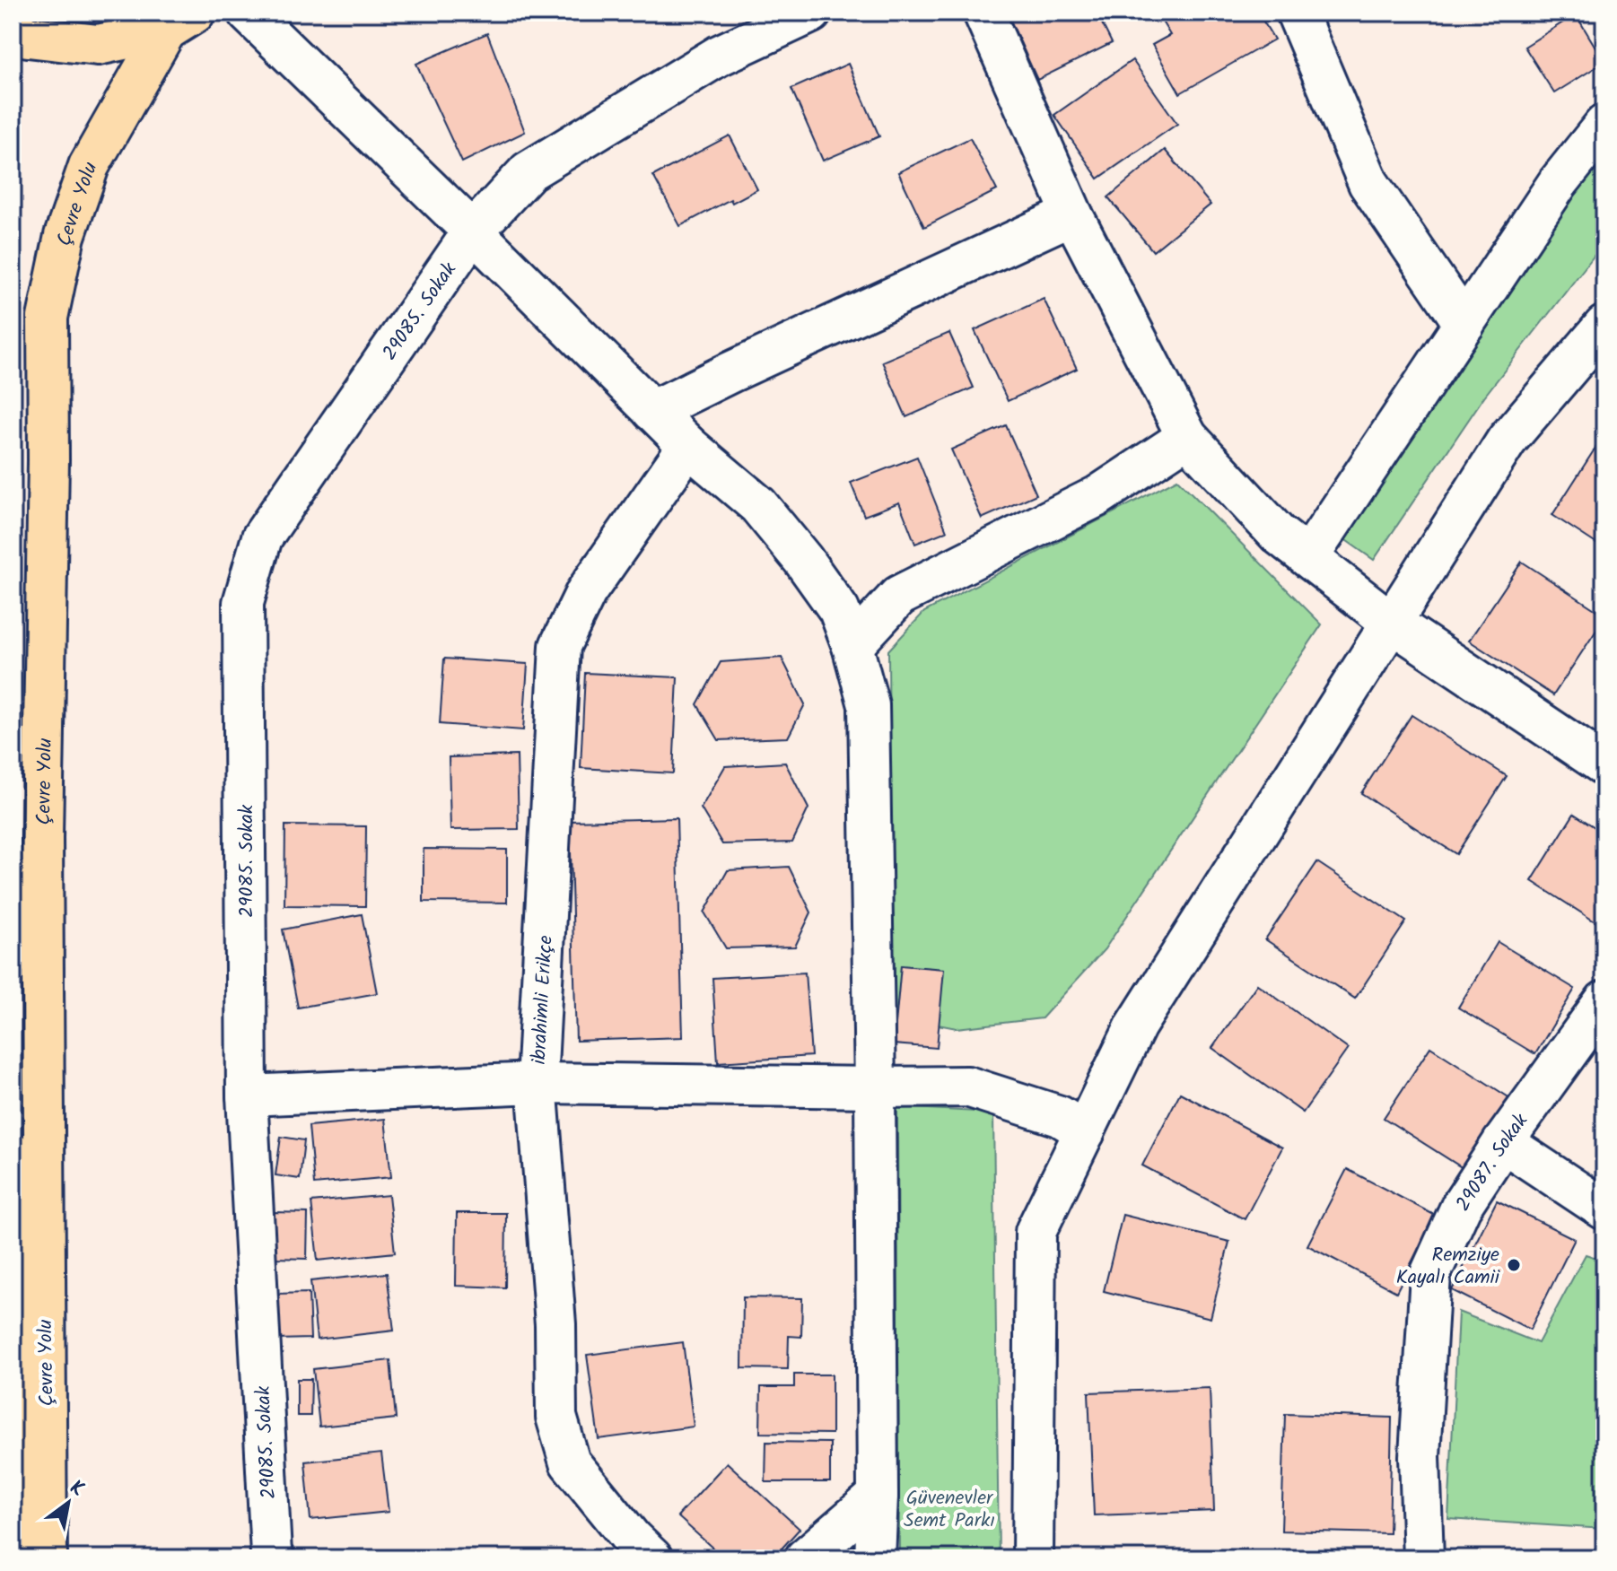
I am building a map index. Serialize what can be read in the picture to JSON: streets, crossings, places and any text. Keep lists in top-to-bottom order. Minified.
{"streets":{"main road":["Çevre Yolu"],"street":["29085. Sokak","ibrahimli Erikçe","29087. Sokak"]},"parks":["Güvenevler Semt Parkı"],"places":["Remziye Kayalı Camii"],"north":"top right"}
